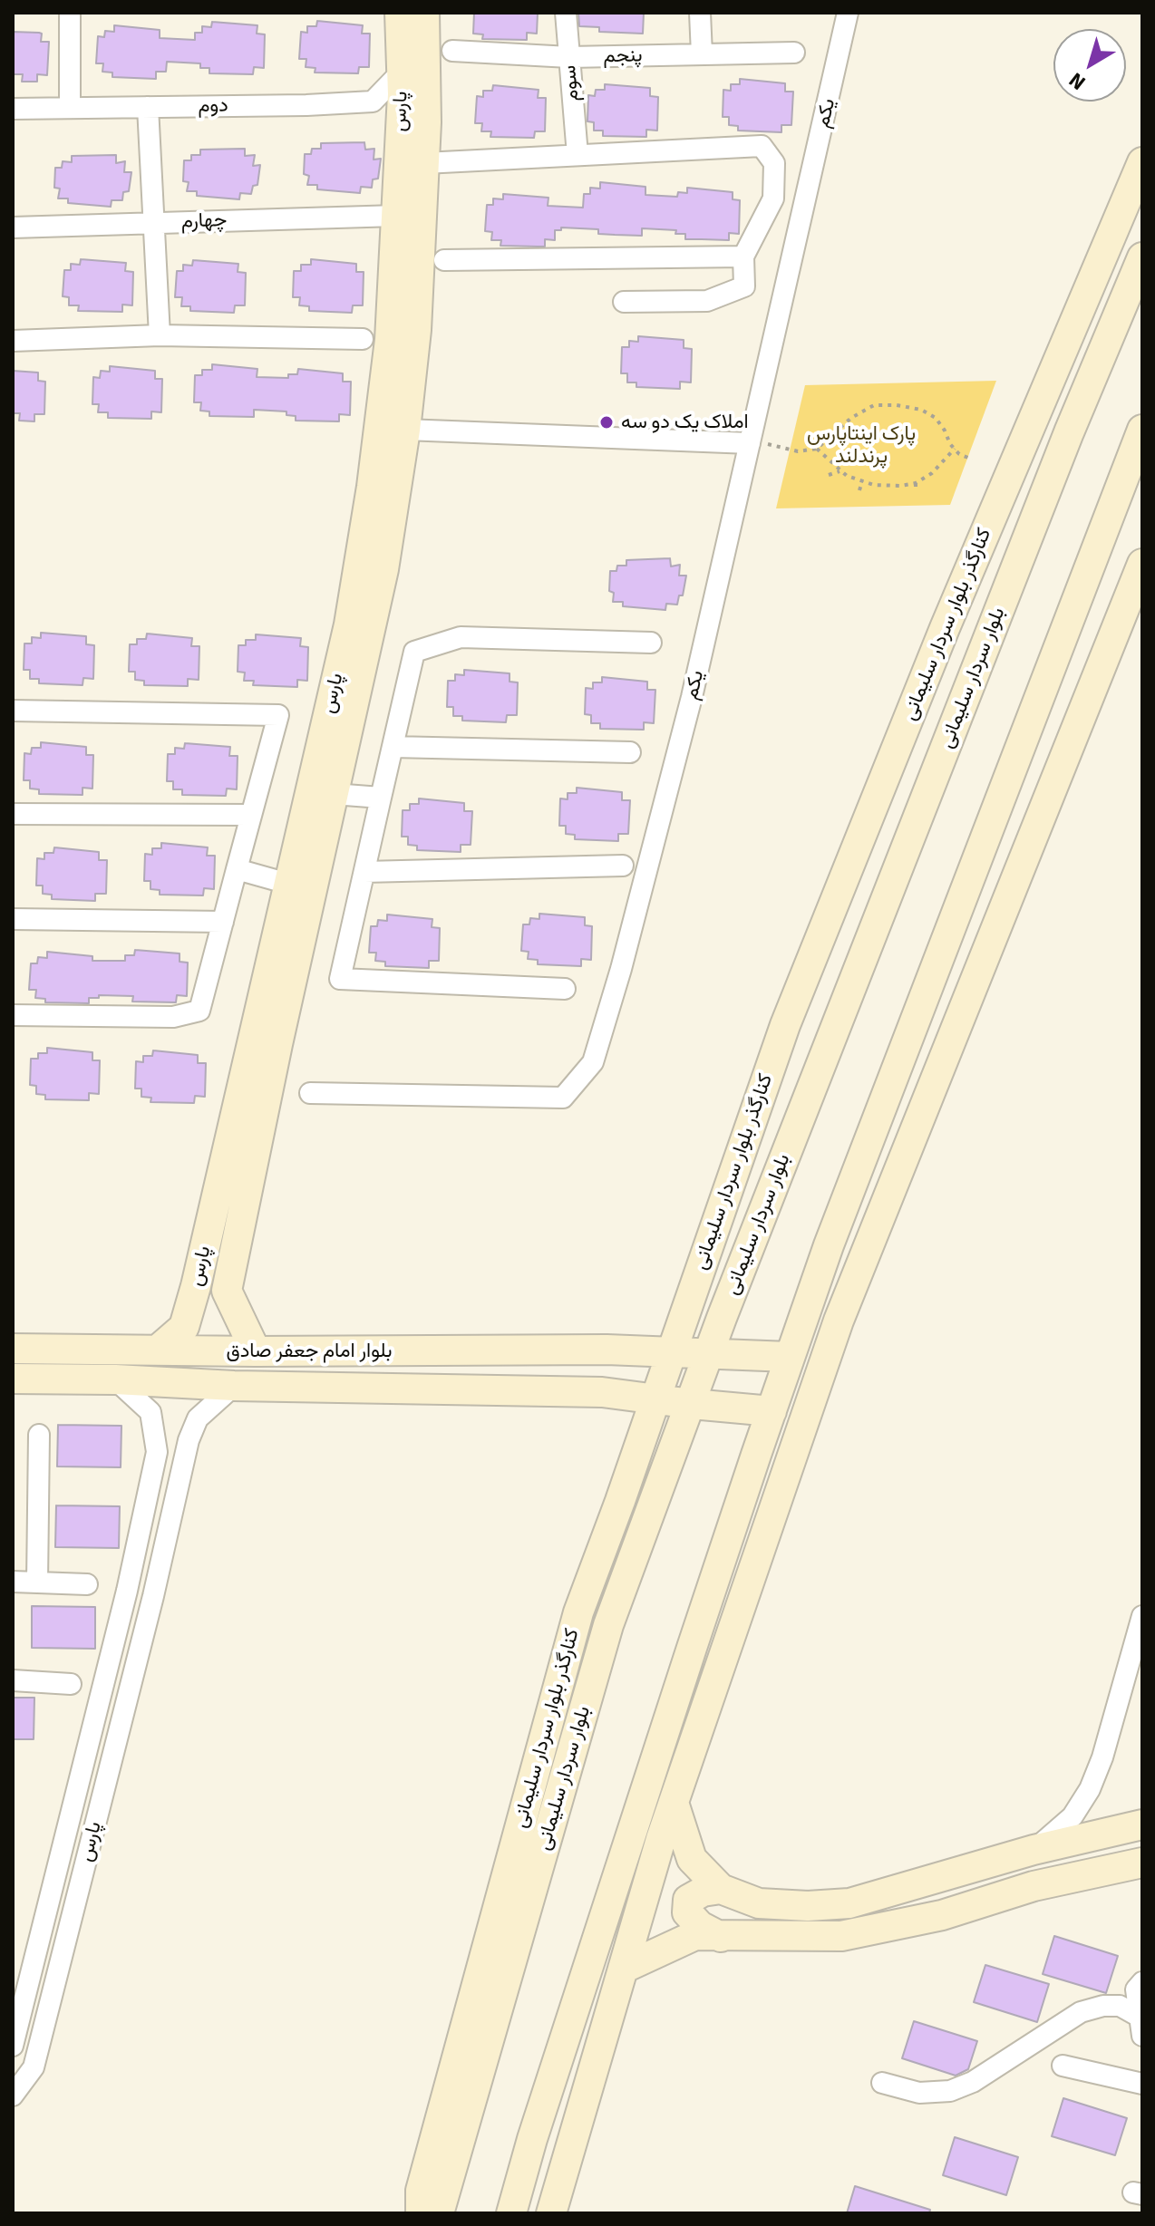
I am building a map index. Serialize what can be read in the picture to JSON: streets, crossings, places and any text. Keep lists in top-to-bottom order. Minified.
{"streets":{"street":["پنجم","سوم","دوم","پارس","یکم","چهارم","کنارگذر بلوار سردار سلیمانی","بلوار سردار سلیمانی","بلوار امام جعفر صادق"]},"crossings":[["پنجم","سوم"],["پارس","چهارم"],["پارس","بلوار امام جعفر صادق"],["کنارگذر بلوار سردار سلیمانی","بلوار امام جعفر صادق"],["بلوار سردار سلیمانی","بلوار امام جعفر صادق"]],"parks":["پارک اینتاپارس پرندلند"],"places":["املاک یک دو سه"],"north":"bottom left"}
